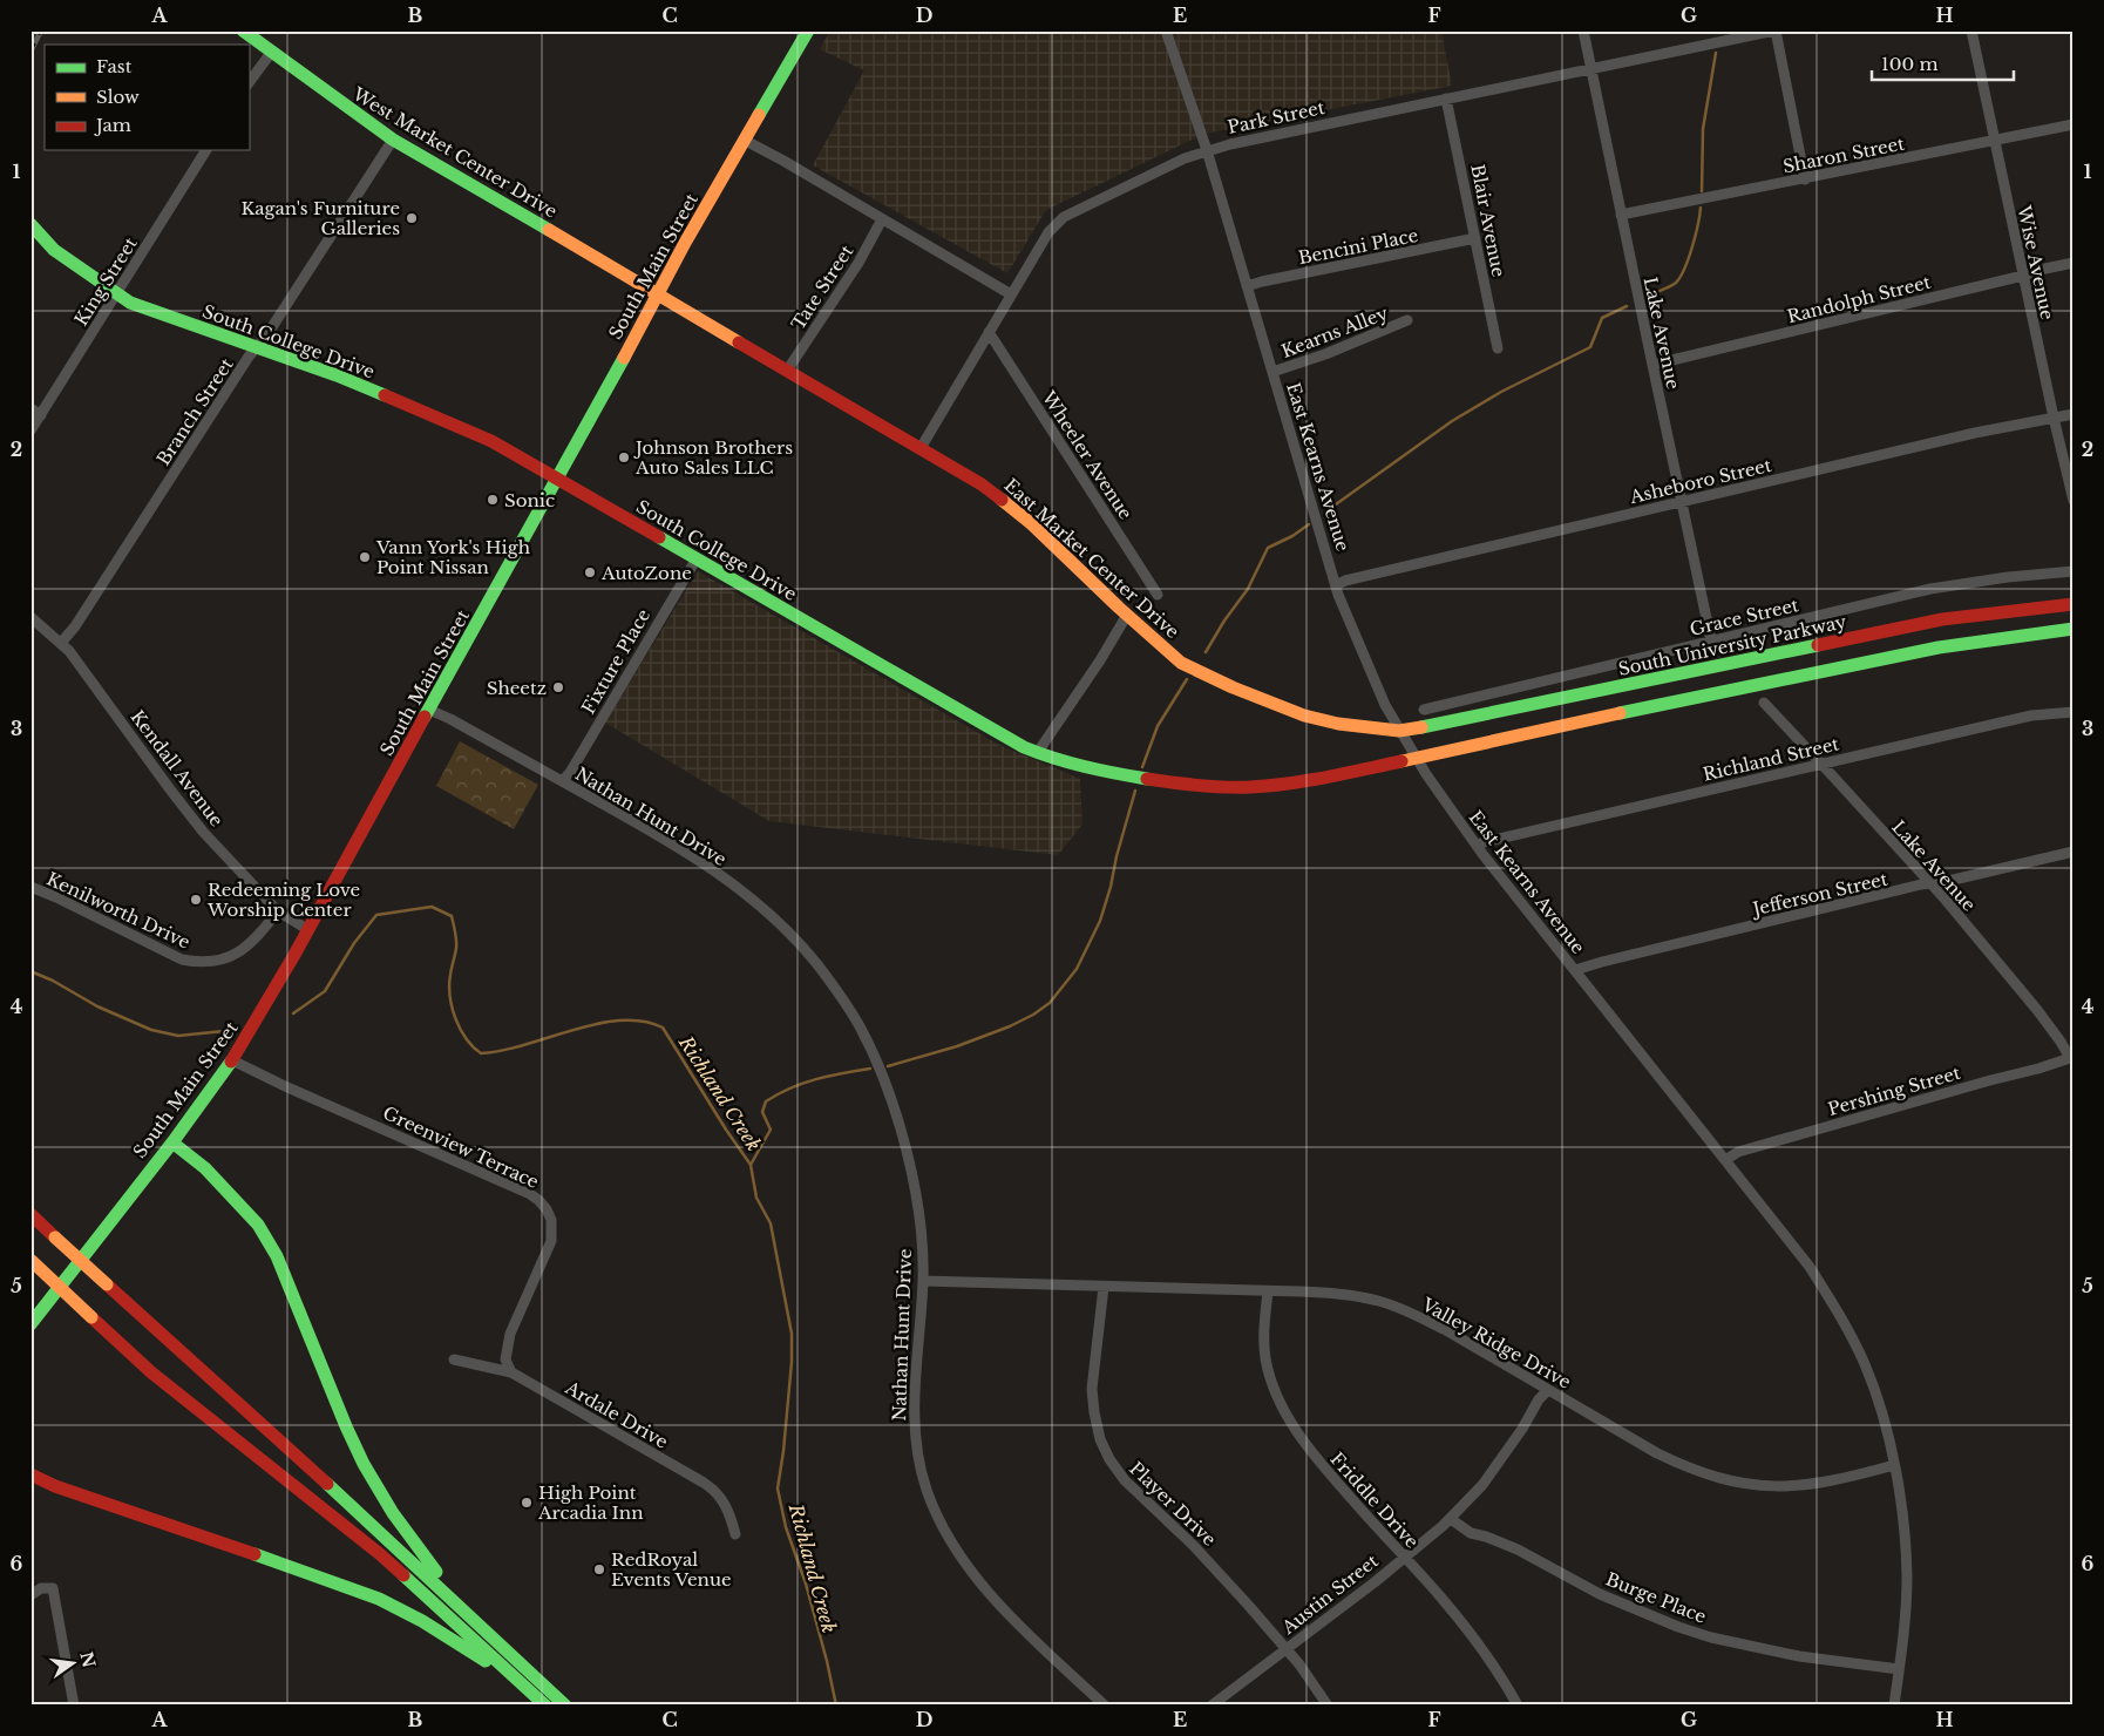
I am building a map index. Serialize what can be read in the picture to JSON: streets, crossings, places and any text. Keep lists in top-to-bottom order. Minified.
{"streets":{"main road":["West Market Center Drive","South Main Street","South College Drive","East Market Center Drive","South University Parkway"],"street":["Park Street","Sharon Street","Blair Avenue","Bencini Place","Wise Avenue","King Street","Tate Street","Randolph Street","Kearns Alley","Lake Avenue","Branch Street","Wheeler Avenue","East Kearns Avenue","Asheboro Street","Grace Street","Fixture Place","Richland Street","Kendall Avenue","Nathan Hunt Drive","Jefferson Street","Kenilworth Drive","Pershing Street","Greenview Terrace","Valley Ridge Drive","Ardale Drive","Friddle Drive","Player Drive","Austin Street","Burge Place"]},"crossings":[["Park Street","Blair Avenue"],["Park Street","Lake Avenue"],["Park Street","Wheeler Avenue"],["Park Street","East Kearns Avenue"],["Park Street","East Market Center Drive"],["West Market Center Drive","South Main Street"],["West Market Center Drive","Branch Street"],["West Market Center Drive","East Market Center Drive"],["Sharon Street","Wise Avenue"],["Sharon Street","Lake Avenue"],["Blair Avenue","Bencini Place"],["Bencini Place","East Kearns Avenue"],["Wise Avenue","Randolph Street"],["Wise Avenue","Asheboro Street"],["South Main Street","South College Drive"],["South Main Street","East Market Center Drive"],["South Main Street","Kendall Avenue"],["South Main Street","Nathan Hunt Drive"],["South Main Street","Greenview Terrace"],["King Street","South College Drive"],["Tate Street","East Market Center Drive"],["Randolph Street","Lake Avenue"],["Kearns Alley","East Kearns Avenue"],["Lake Avenue","Asheboro Street"],["Lake Avenue","Grace Street"],["Lake Avenue","Richland Street"],["Lake Avenue","Jefferson Street"],["Lake Avenue","Pershing Street"],["South College Drive","Branch Street"],["South College Drive","East Kearns Avenue"],["South College Drive","Fixture Place"],["Branch Street","Kendall Avenue"],["East Kearns Avenue","Asheboro Street"],["East Kearns Avenue","East Market Center Drive"],["East Kearns Avenue","South University Parkway"],["East Kearns Avenue","Richland Street"],["East Kearns Avenue","Jefferson Street"],["East Kearns Avenue","Pershing Street"],["East Kearns Avenue","Valley Ridge Drive"],["East Kearns Avenue","Burge Place"],["East Market Center Drive","South University Parkway"],["Fixture Place","Nathan Hunt Drive"],["Kendall Avenue","Kenilworth Drive"],["Nathan Hunt Drive","Valley Ridge Drive"],["Greenview Terrace","Ardale Drive"],["Valley Ridge Drive","Friddle Drive"],["Valley Ridge Drive","Player Drive"],["Valley Ridge Drive","Austin Street"],["Friddle Drive","Austin Street"],["Player Drive","Austin Street"],["Austin Street","Burge Place"]],"water":["Richland Creek"],"places":["Kagan's Furniture Galleries","Johnson Brothers Auto Sales LLC","Sonic","Vann York's High Point Nissan","AutoZone","Sheetz","Redeeming Love Worship Center","High Point Arcadia Inn","RedRoyal Events Venue"],"legend":["Fast","Slow","Jam"],"scale_bar":"100 m","north":"right","grid":{"columns":["A","B","C","D","E","F","G","H"],"rows":["1","2","3","4","5","6"]}}
